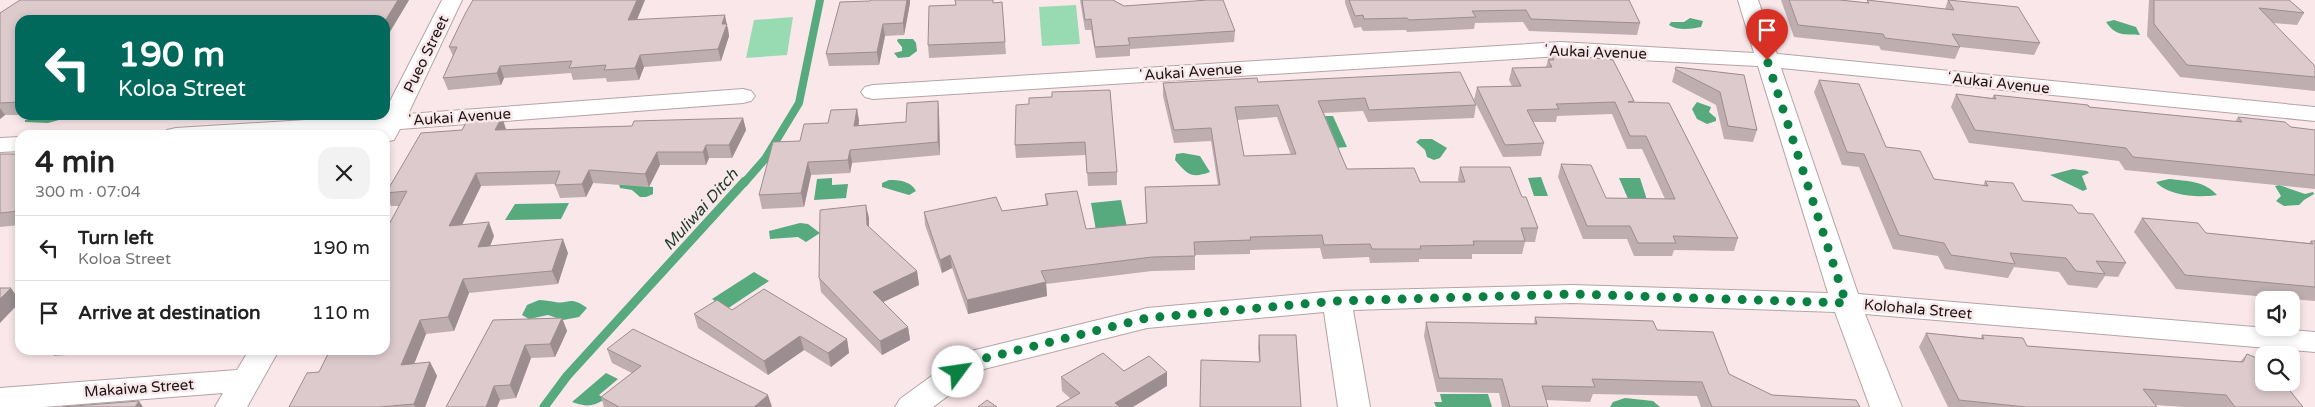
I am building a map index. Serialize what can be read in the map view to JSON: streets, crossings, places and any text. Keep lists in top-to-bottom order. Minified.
{"streets":{"street":["ʻAukai Avenue","Pueo Street","Kolohala Street","Makaiwa Street"]},"crossings":[["ʻAukai Avenue","Pueo Street"]],"water":["Muliwai Ditch"],"page":{"turn":["190 m","Koloa Street"],"heading":["4 min","300 m · 07:04"],"list":[{"name":"Turn left","note":"Koloa Street","value":"190 m"},{"name":"Arrive at destination","value":"110 m"}]}}
